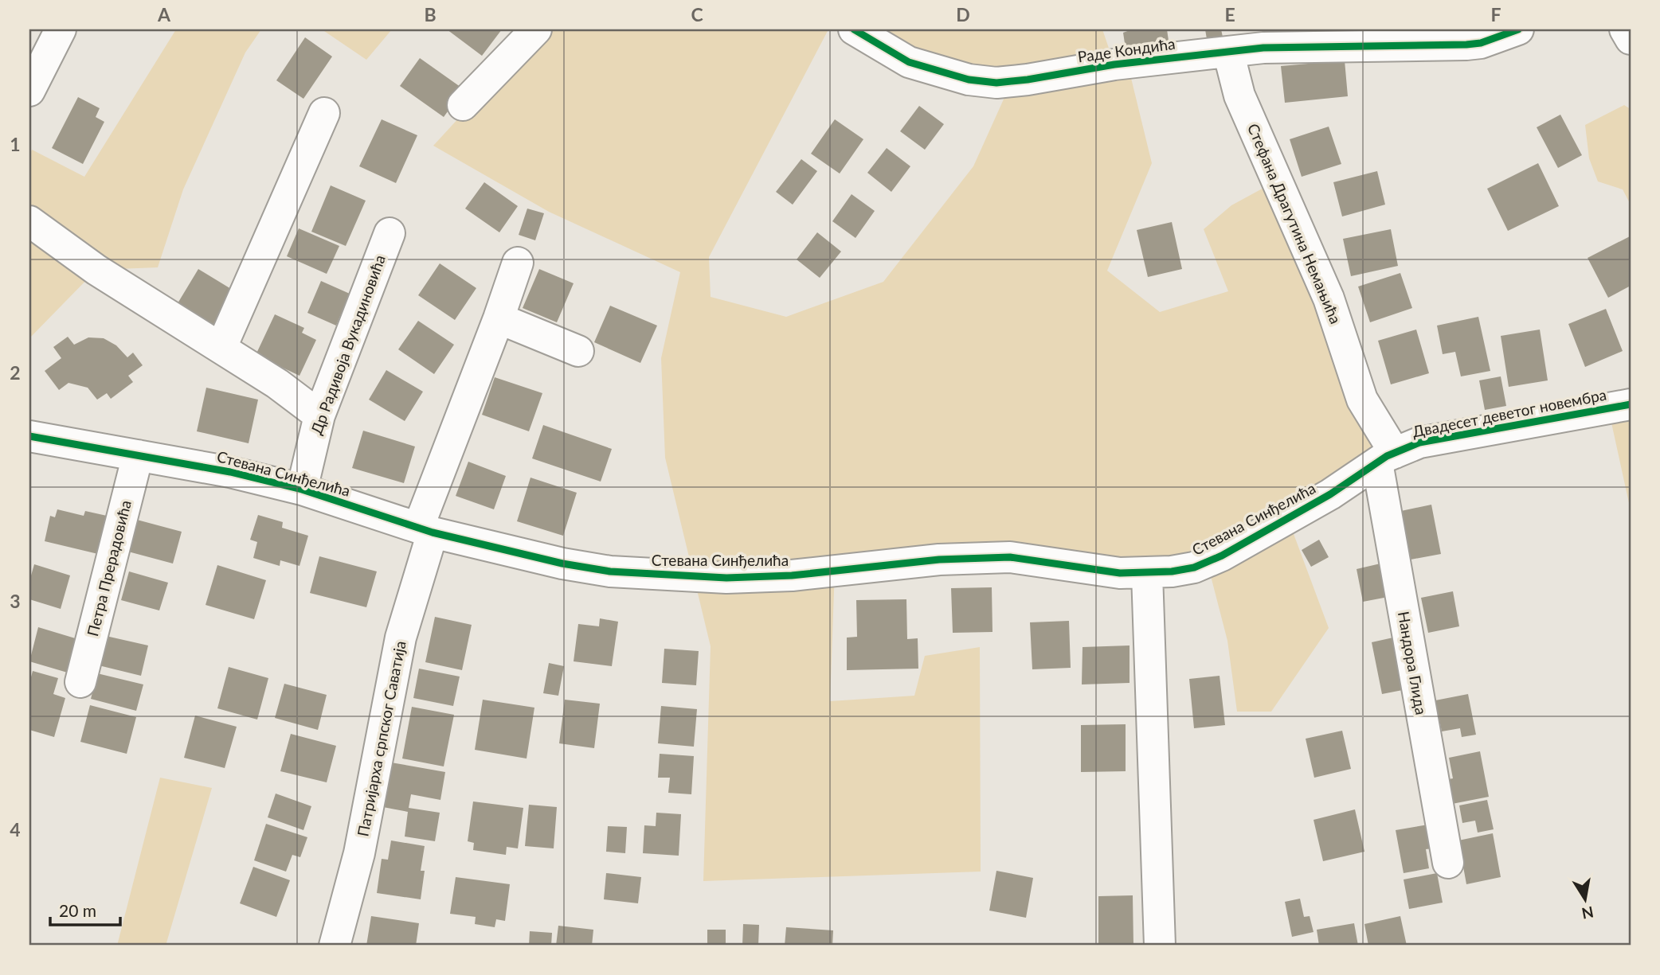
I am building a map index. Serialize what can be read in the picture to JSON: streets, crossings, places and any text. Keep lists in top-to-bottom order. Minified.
{"streets":{"street":["Раде Кондића","Стефана Драгутина Немањића","Др Радивоја Вукадиновића","Двадесет деветог новембра","Стевана Синђелића","Петра Прерадовића","Нандора Глида","Патријарха српског Саватија"]},"crossings":[["Раде Кондића","Стефана Драгутина Немањића"],["Стефана Драгутина Немањића","Двадесет деветог новембра"],["Стефана Драгутина Немањића","Стевана Синђелића"],["Стефана Драгутина Немањића","Нандора Глида"],["Др Радивоја Вукадиновића","Стевана Синђелића"],["Двадесет деветог новембра","Стевана Синђелића"],["Двадесет деветог новембра","Нандора Глида"],["Стевана Синђелића","Петра Прерадовића"],["Стевана Синђелића","Нандора Глида"],["Стевана Синђелића","Патријарха српског Саватија"]],"scale_bar":"20 m","north":"bottom","grid":{"columns":["A","B","C","D","E","F"],"rows":["1","2","3","4"]}}
